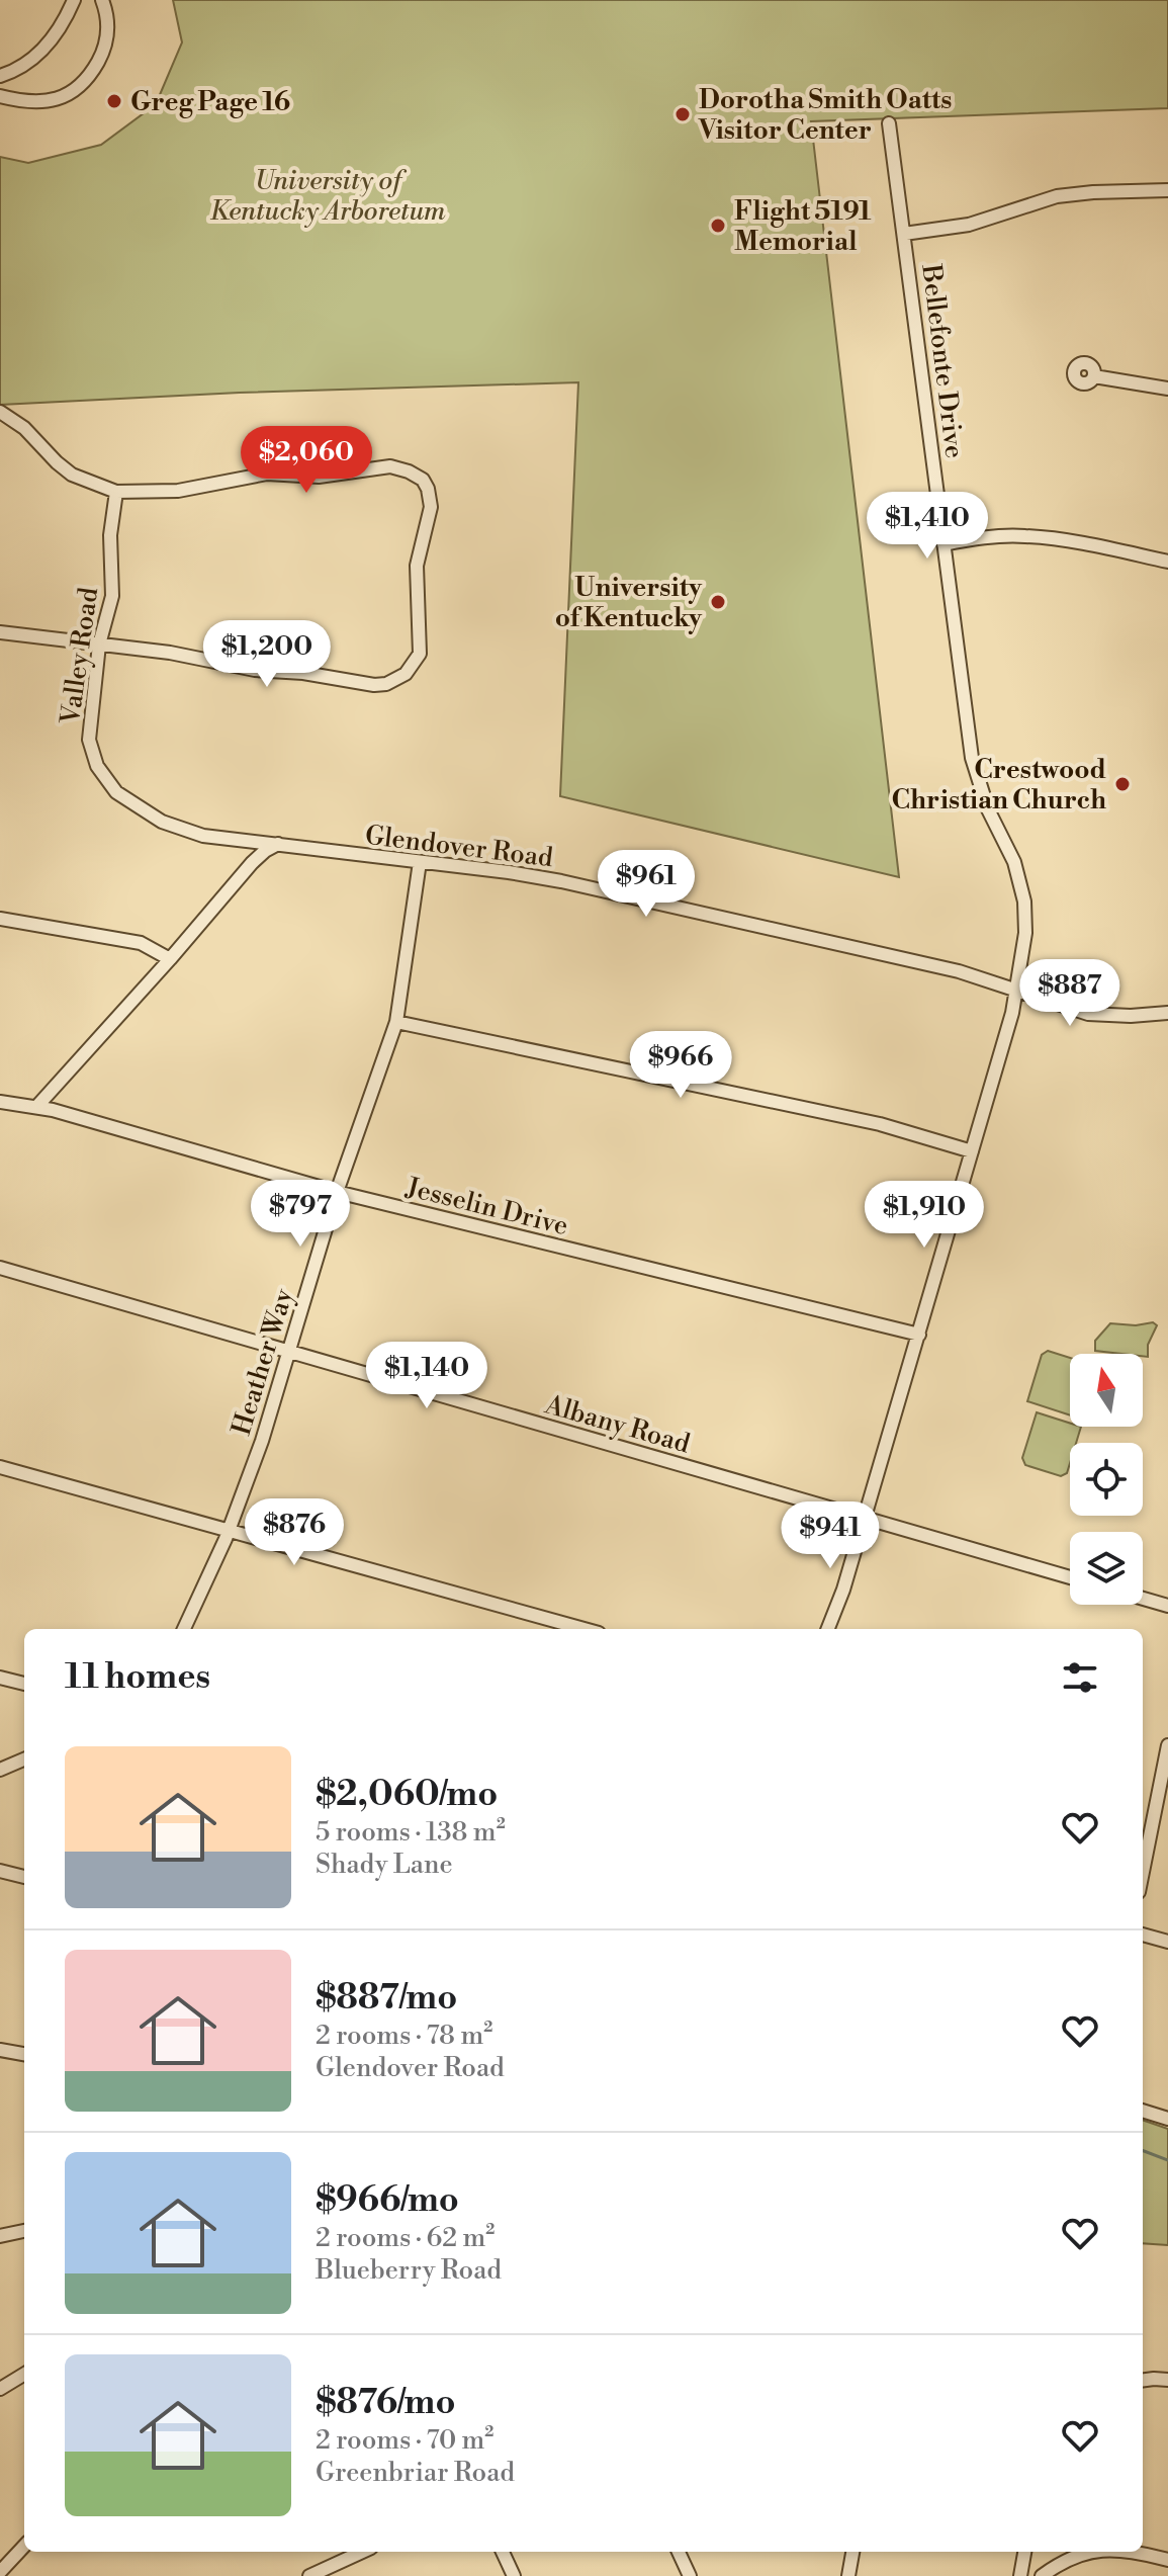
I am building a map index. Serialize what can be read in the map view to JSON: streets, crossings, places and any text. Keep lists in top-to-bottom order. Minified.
{"streets":{"street":["Bellefonte Drive","Valley Road","Glendover Road","Jesselin Drive","Heather Way","Albany Road"]},"crossings":[["Bellefonte Drive","Glendover Road"],["Bellefonte Drive","Jesselin Drive"],["Bellefonte Drive","Albany Road"],["Valley Road","Glendover Road"],["Glendover Road","Heather Way"],["Jesselin Drive","Heather Way"],["Heather Way","Albany Road"]],"parks":["University of Kentucky Arboretum"],"places":["Greg Page 16","Dorotha Smith Oatts Visitor Center","Flight 5191 Memorial","University of Kentucky","Crestwood Christian Church"],"north":"top","page":{"price":["$2,060","$1,410","$1,200","$961","$887","$966","$797","$1,910","$1,140","$876","$941"],"heading":"11 homes","list":[{"name":"$2,060/mo","note":"5 rooms · 138 m² · Shady Lane"},{"name":"$887/mo","note":"2 rooms · 78 m² · Glendover Road"},{"name":"$966/mo","note":"2 rooms · 62 m² · Blueberry Road"},{"name":"$876/mo","note":"2 rooms · 70 m² · Greenbriar Road"}]}}
